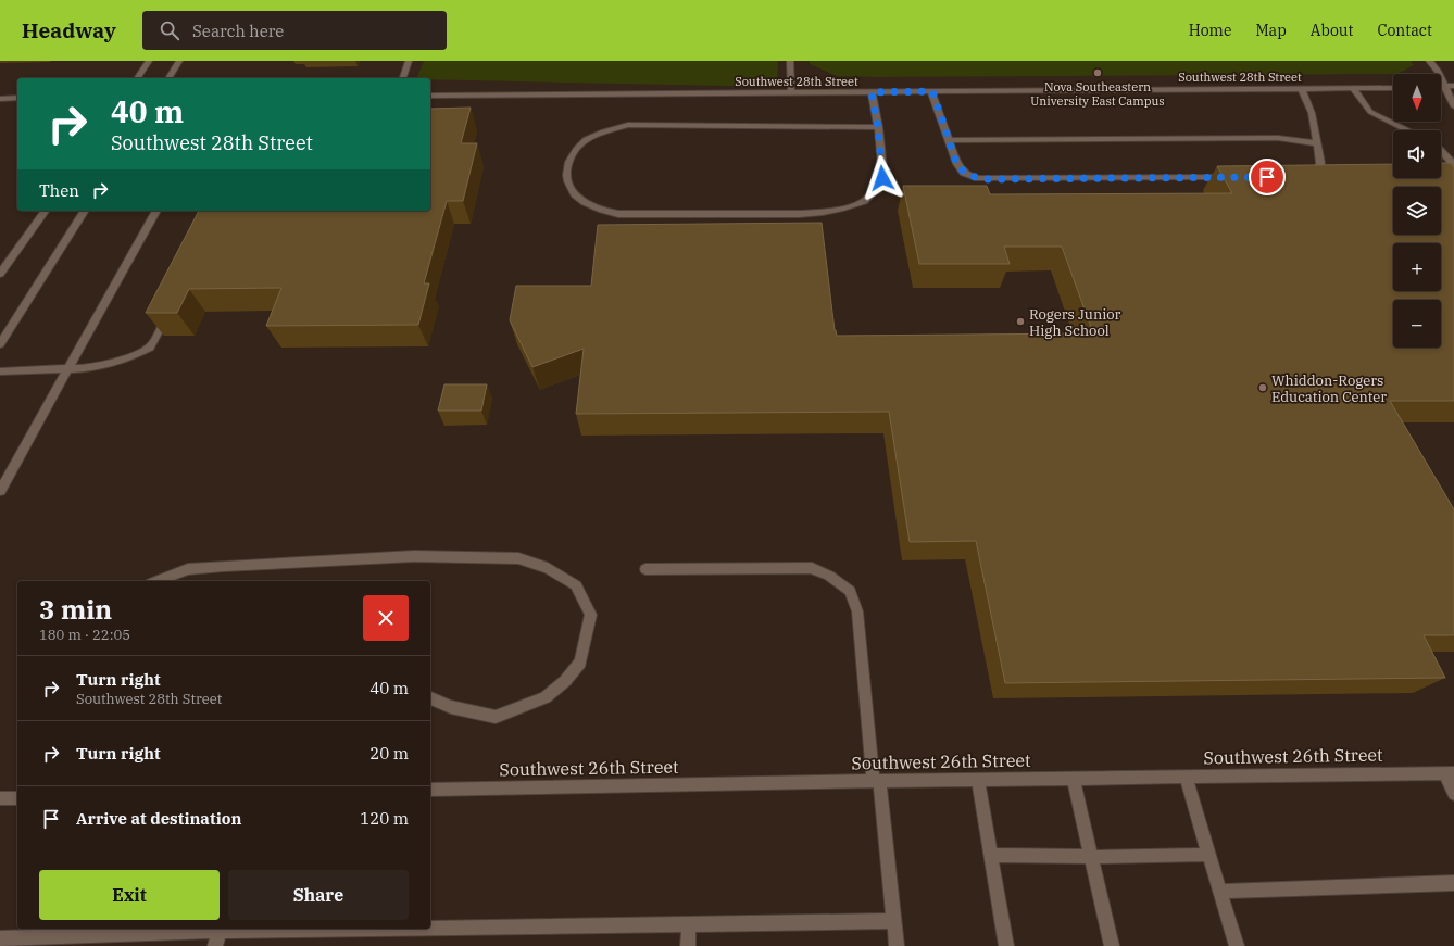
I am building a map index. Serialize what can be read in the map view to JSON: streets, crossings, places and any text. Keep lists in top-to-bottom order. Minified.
{"streets":{"street":["Southwest 28th Street","Southwest 26th Street"]},"places":["Nova Southeastern University East Campus","Rogers Junior High School","Whiddon-Rogers Education Center"],"north":"bottom","page":{"header":"Headway","search":"Search here","nav":["Home","Map","About","Contact"],"map_buttons":["+","−"],"turn":["40 m","Southwest 28th Street"],"then":"Then","heading":["3 min","180 m · 22:05"],"list":[{"name":"Turn right","note":"Southwest 28th Street","value":"40 m"},{"name":"Turn right","value":"20 m"},{"name":"Arrive at destination","value":"120 m"}],"buttons":["Exit","Share"]}}
